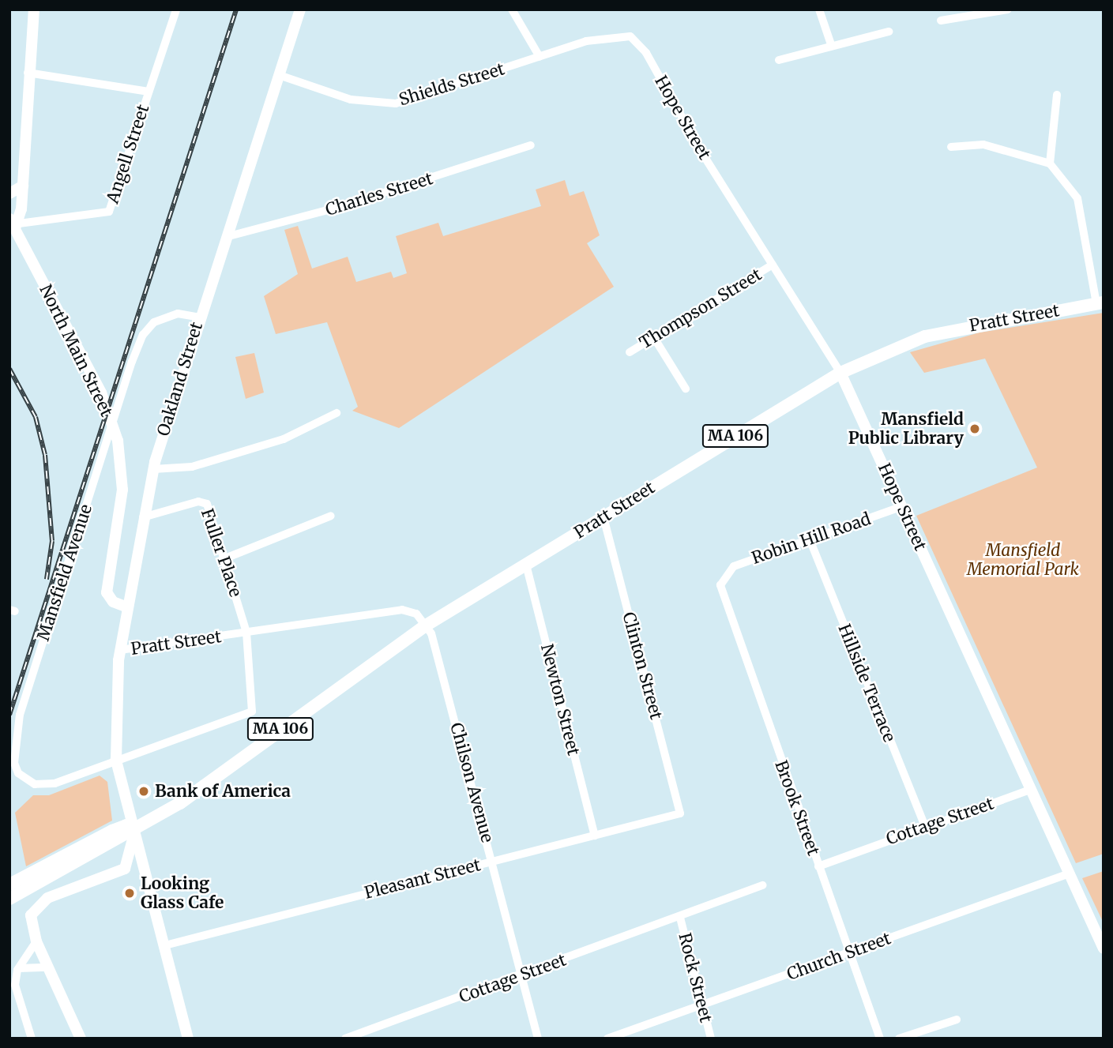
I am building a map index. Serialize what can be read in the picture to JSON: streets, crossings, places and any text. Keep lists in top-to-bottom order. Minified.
{"streets":{"main road":["Hope Street","Pratt Street","North Main Street","Oakland Street","MA 106"],"street":["Shields Street","Angell Street","Charles Street","Thompson Street","Robin Hill Road","Fuller Place","Mansfield Avenue","Clinton Street","Hillside Terrace","Newton Street","Chilson Avenue","Brook Street","Cottage Street","Pleasant Street","Church Street","Rock Street"]},"crossings":[["Shields Street","Hope Street"],["Shields Street","Oakland Street"],["Hope Street","Thompson Street"],["Hope Street","Pratt Street"],["Hope Street","Robin Hill Road"],["Hope Street","Cottage Street"],["Hope Street","Church Street"],["Angell Street","North Main Street"],["Charles Street","Oakland Street"],["Pratt Street","Oakland Street"],["Pratt Street","MA 106"],["Pratt Street","Fuller Place"],["Pratt Street","Clinton Street"],["Pratt Street","Newton Street"],["Pratt Street","Chilson Avenue"],["North Main Street","Oakland Street"],["Oakland Street","Fuller Place"],["Oakland Street","Mansfield Avenue"],["MA 106","Chilson Avenue"],["Robin Hill Road","Hillside Terrace"],["Robin Hill Road","Brook Street"],["Fuller Place","Mansfield Avenue"],["Clinton Street","Pleasant Street"],["Hillside Terrace","Cottage Street"],["Newton Street","Pleasant Street"],["Chilson Avenue","Cottage Street"],["Chilson Avenue","Pleasant Street"],["Brook Street","Cottage Street"],["Brook Street","Church Street"],["Cottage Street","Rock Street"],["Church Street","Rock Street"]],"parks":["Mansfield Memorial Park"],"places":["Mansfield Public Library","Bank of America","Looking Glass Cafe"]}
